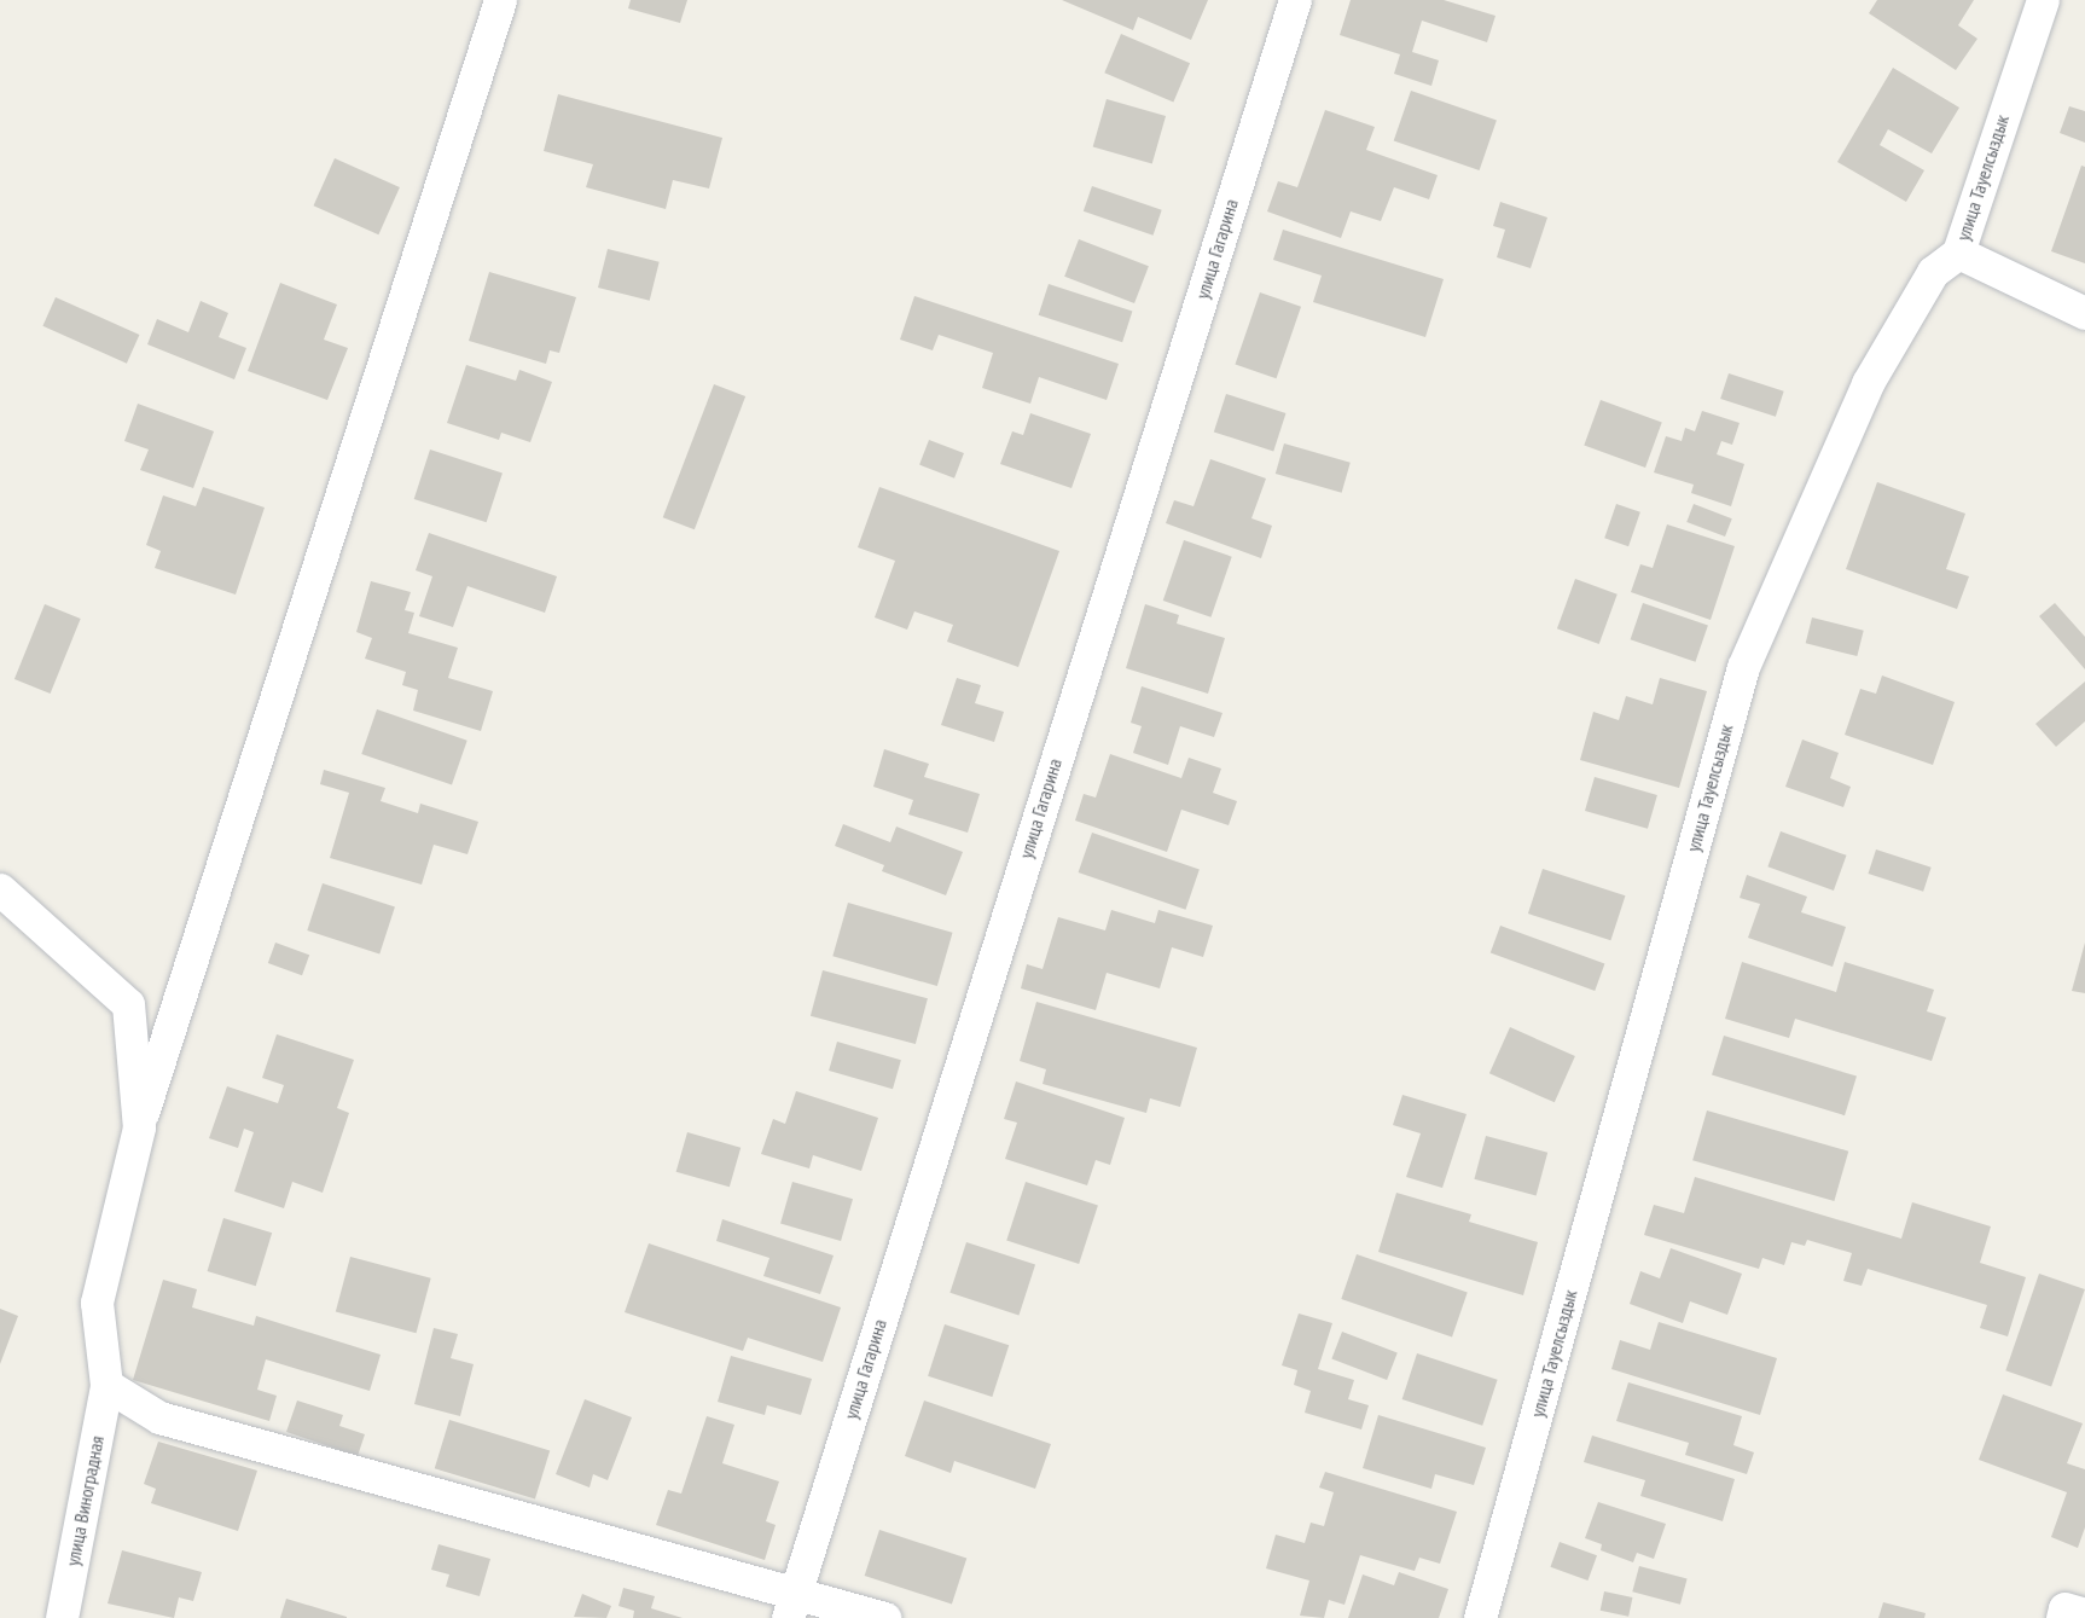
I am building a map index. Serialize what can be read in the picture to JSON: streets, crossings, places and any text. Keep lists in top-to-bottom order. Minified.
{"streets":{"street":["улица Тауелсыздык","улица Гагарина","улица Виноградная"]}}
